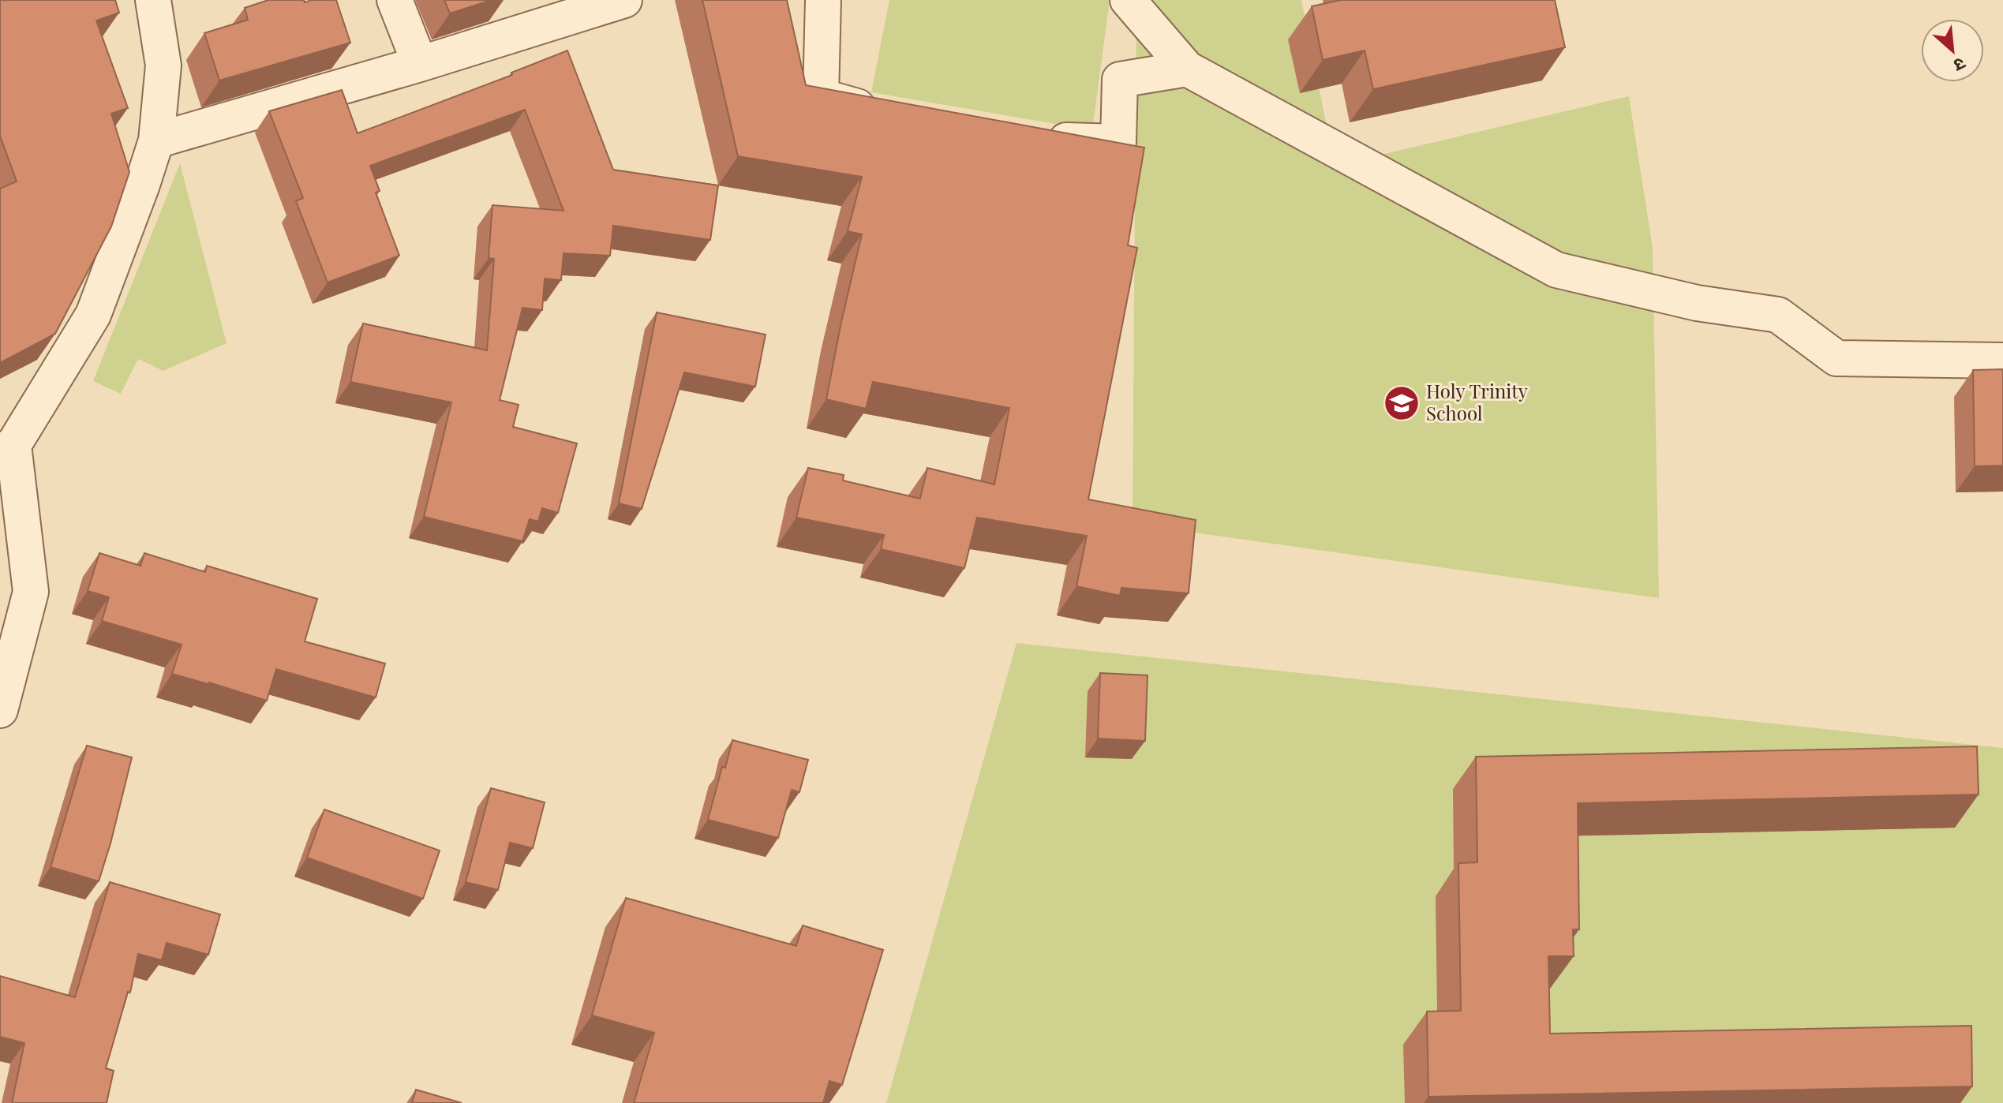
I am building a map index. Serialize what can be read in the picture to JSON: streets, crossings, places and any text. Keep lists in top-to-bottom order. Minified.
{"places":{"school or university":["Holy Trinity School"]},"north":"bottom right"}
